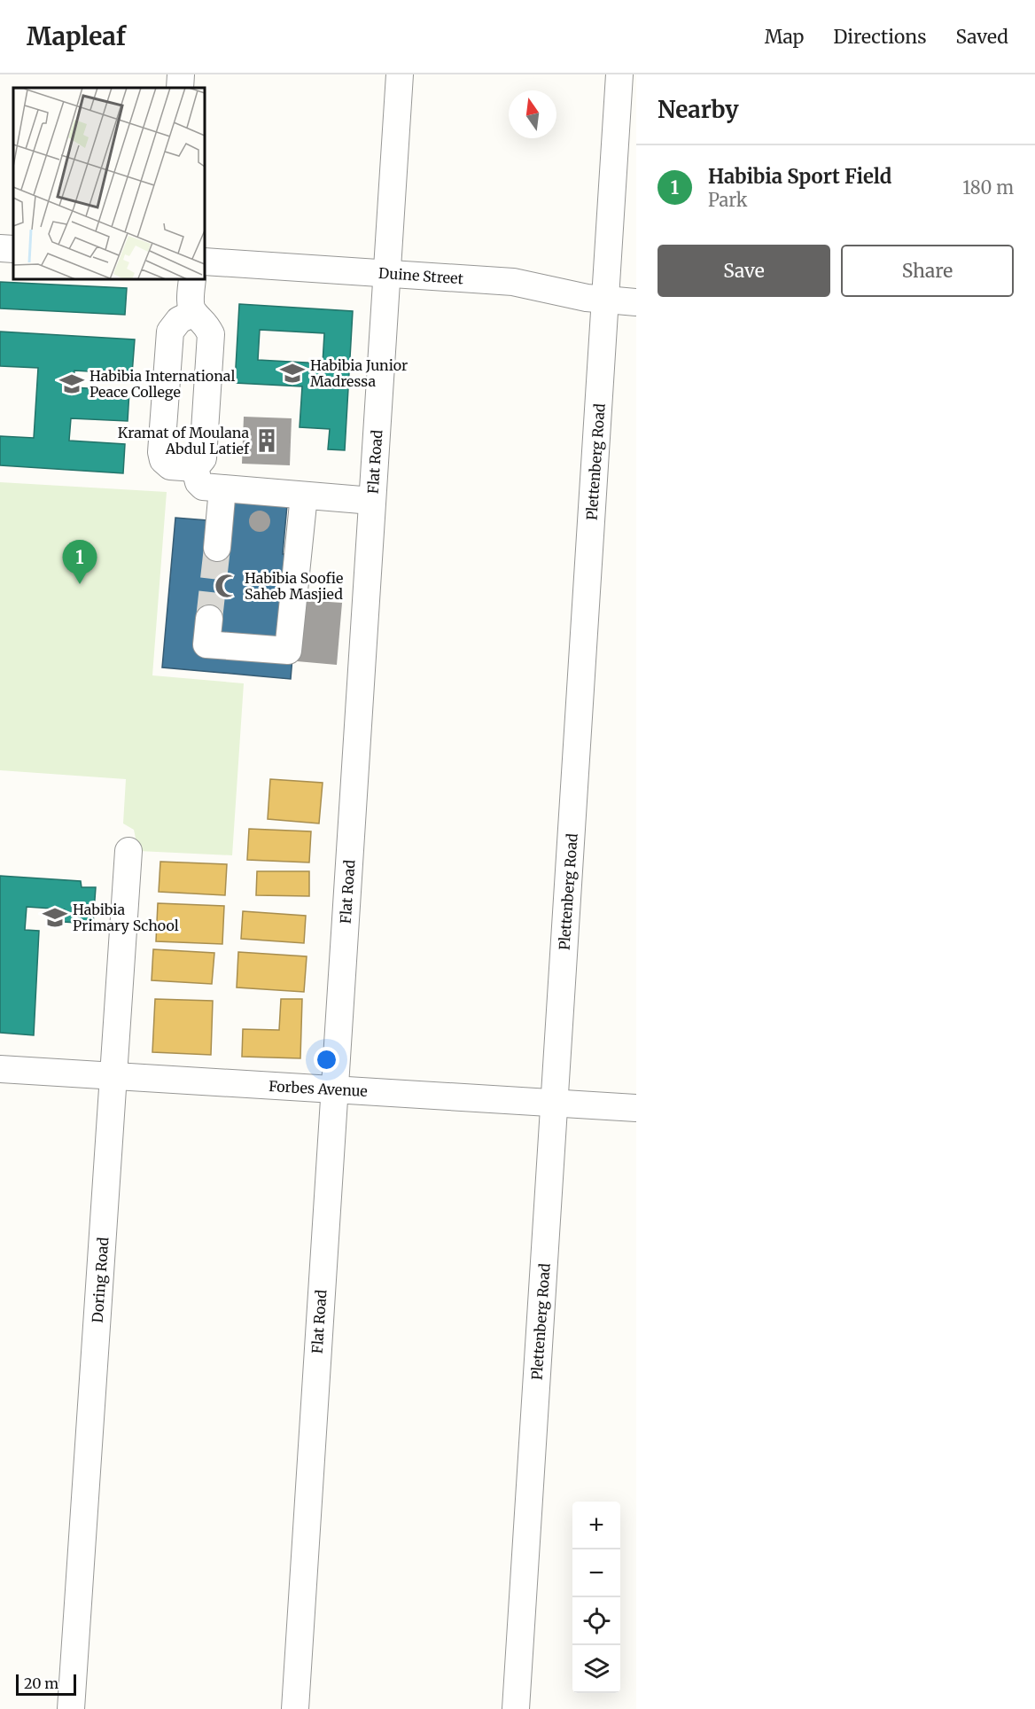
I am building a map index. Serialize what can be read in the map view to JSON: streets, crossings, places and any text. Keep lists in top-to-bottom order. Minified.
{"streets":{"street":["Duine Street","Flat Road","Plettenberg Road","Forbes Avenue","Doring Road"]},"crossings":[["Duine Street","Flat Road"],["Duine Street","Plettenberg Road"],["Flat Road","Forbes Avenue"],["Plettenberg Road","Forbes Avenue"],["Forbes Avenue","Doring Road"]],"places":{"school or university":["Habibia Junior Madressa","Habibia International Peace College","Habibia Primary School"],"building":["Kramat of Moulana Abdul Latief"],"mosque":["Habibia Soofie Saheb Masjied"]},"scale_bar":"20 m","north":"top","page":{"header":"Mapleaf","nav":["Map","Directions","Saved"],"heading":"Nearby","list":[{"mark":"1","name":"Habibia Sport Field","note":"Park","value":"180 m"}],"buttons":["Save","Share"],"pins":"1","map_buttons":["+","−"],"scale":"20 m"}}
